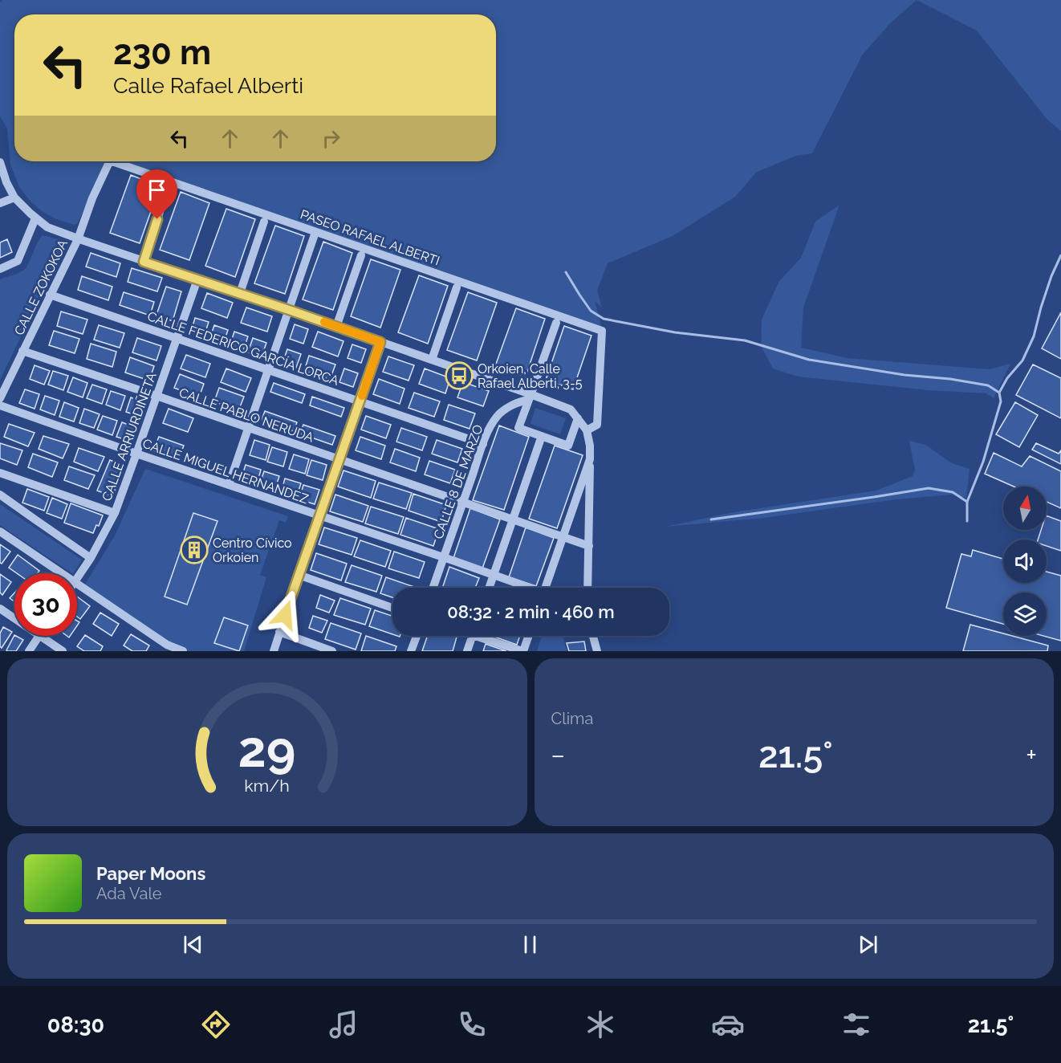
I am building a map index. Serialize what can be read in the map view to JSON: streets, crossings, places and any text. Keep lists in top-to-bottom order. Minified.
{"streets":{"street":["PASEO RAFAEL ALBERTI","CALLE ZOKOKOA","CALLE FEDERICO GARCÍA LORCA","CALLE PABLO NERUDA","CALLE ARRIURDIÑETA","CALLE MIGUEL HERNANDEZ","CALLE 8 DE MARZO"]},"crossings":[["PASEO RAFAEL ALBERTI","CALLE ZOKOKOA"],["CALLE ZOKOKOA","CALLE FEDERICO GARCÍA LORCA"],["CALLE ZOKOKOA","CALLE PABLO NERUDA"],["CALLE FEDERICO GARCÍA LORCA","CALLE ARRIURDIÑETA"],["CALLE FEDERICO GARCÍA LORCA","CALLE 8 DE MARZO"],["CALLE PABLO NERUDA","CALLE ARRIURDIÑETA"],["CALLE PABLO NERUDA","CALLE 8 DE MARZO"],["CALLE ARRIURDIÑETA","CALLE MIGUEL HERNANDEZ"],["CALLE MIGUEL HERNANDEZ","CALLE 8 DE MARZO"]],"places":{"bus stop":["Orkoien, Calle Rafael Alberti, 3-5"],"building":["Centro Cívico Orkoien"]},"north":"top","page":{"turn":["230 m","Calle Rafael Alberti"],"limit":"30","trip":"08:32 · 2 min · 460 m","tile":"Clima","heat":["−","21.5°","+"],"song":["Paper Moons","Ada Vale"],"tabs":["08:30","21.5°"],"gauge":["29","km/h"]}}
